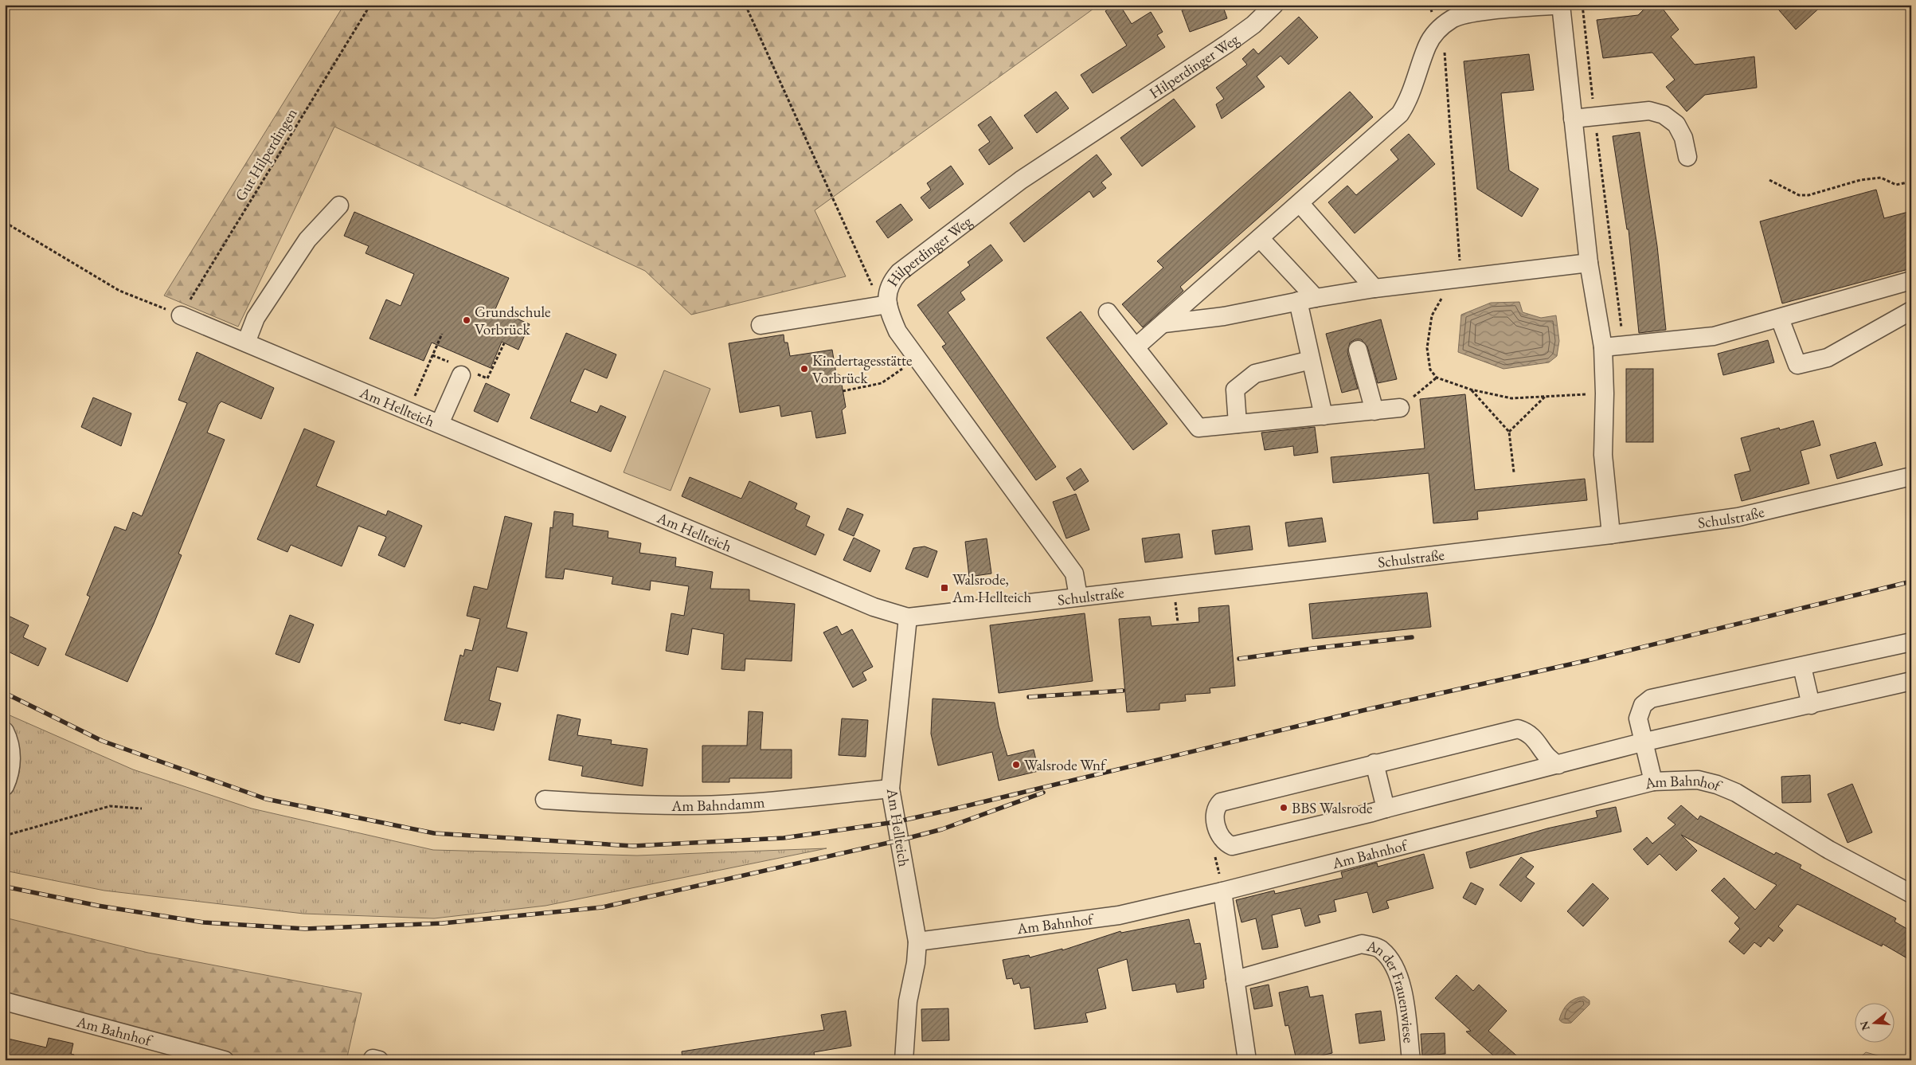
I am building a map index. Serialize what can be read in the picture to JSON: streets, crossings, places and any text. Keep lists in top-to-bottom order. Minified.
{"streets":{"street":["Hilperdinger Weg","Am Hellteich","Schulstraße","Am Bahnhof","Am Bahndamm","An der Frauenwiese"],"path":["Gut Hilperdingen"]},"crossings":[["Hilperdinger Weg","Schulstraße"],["Gut Hilperdingen","Am Hellteich"],["Am Hellteich","Schulstraße"],["Am Hellteich","Am Bahnhof"],["Am Hellteich","Am Bahndamm"]],"places":{"other":["Grundschule Vorbrück","Kindertagesstätte Vorbrück","Walsrode Wnf","BBS Walsrode"],"transit":["Walsrode, Am Hellteich"]},"north":"left"}
